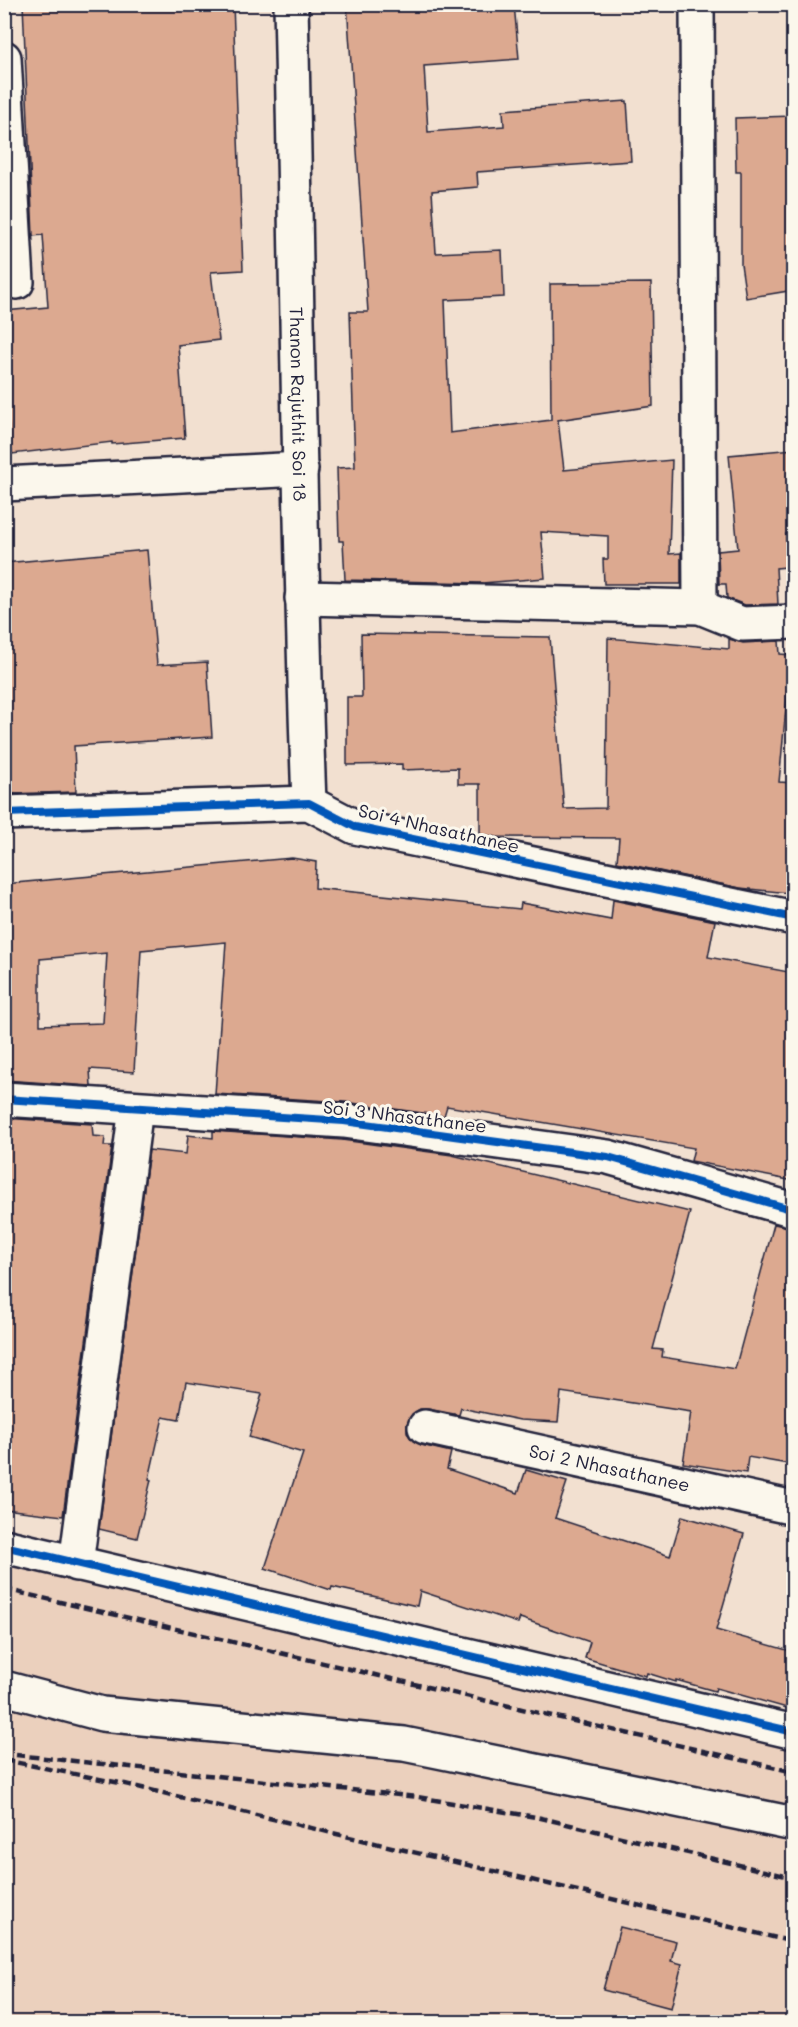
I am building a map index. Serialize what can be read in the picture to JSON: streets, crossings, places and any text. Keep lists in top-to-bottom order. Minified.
{"streets":{"street":["Thanon Rajuthit Soi 18","Soi 4 Nhasathanee","Soi 3 Nhasathanee","Soi 2 Nhasathanee"]},"crossings":[["Thanon Rajuthit Soi 18","Soi 4 Nhasathanee"]]}
